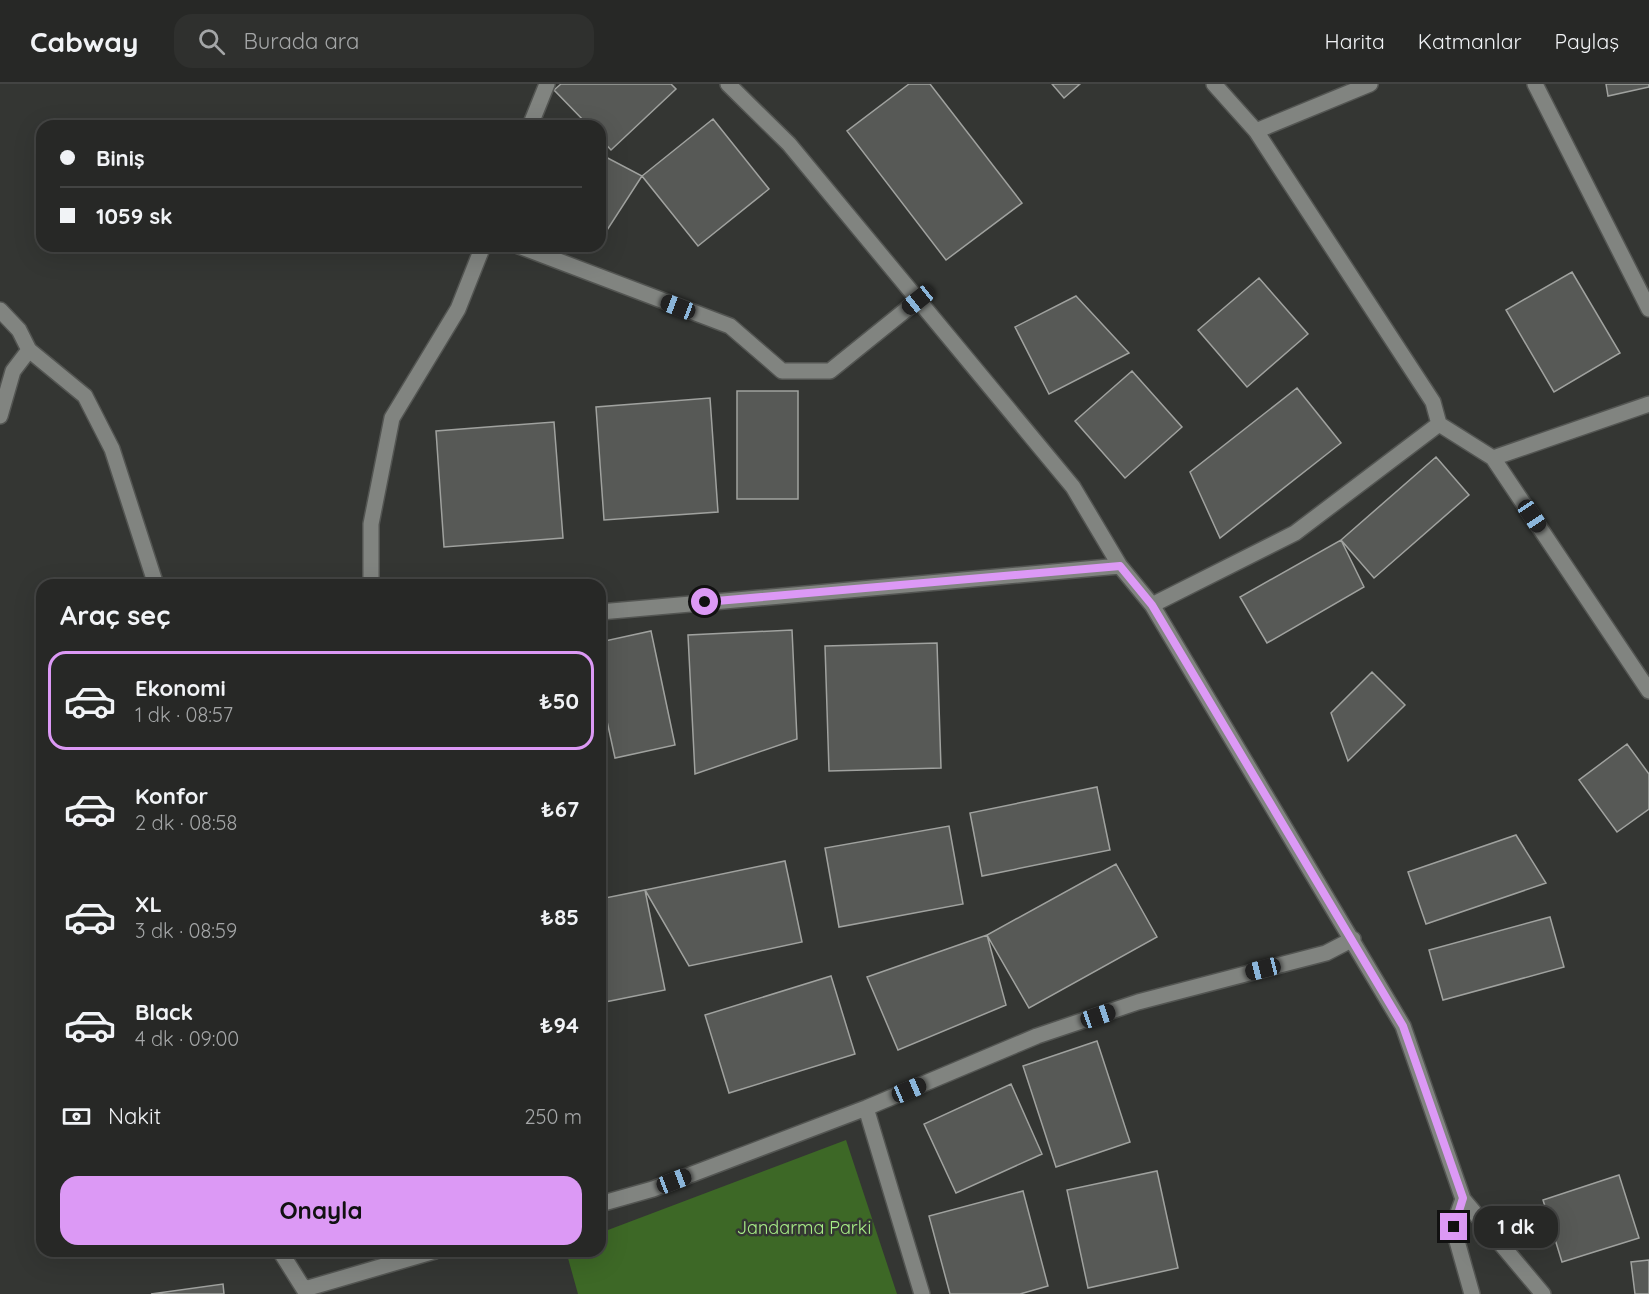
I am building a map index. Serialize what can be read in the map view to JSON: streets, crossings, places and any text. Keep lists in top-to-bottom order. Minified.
{"parks":["Jandarma Parki"],"page":{"header":"Cabway","search":"Burada ara","nav":["Harita","Katmanlar","Paylaş"],"banner":["Biniş","1059 sk"],"heading":"Araç seç","list":[{"name":"Ekonomi","note":"1 dk · 08:57","value":"₺50"},{"name":"Konfor","note":"2 dk · 08:58","value":"₺67"},{"name":"XL","note":"3 dk · 08:59","value":"₺85"},{"name":"Black","note":"4 dk · 09:00","value":"₺94"}],"pay":["Nakit","250 m"],"buttons":"Onayla","bubble":"1 dk"}}
